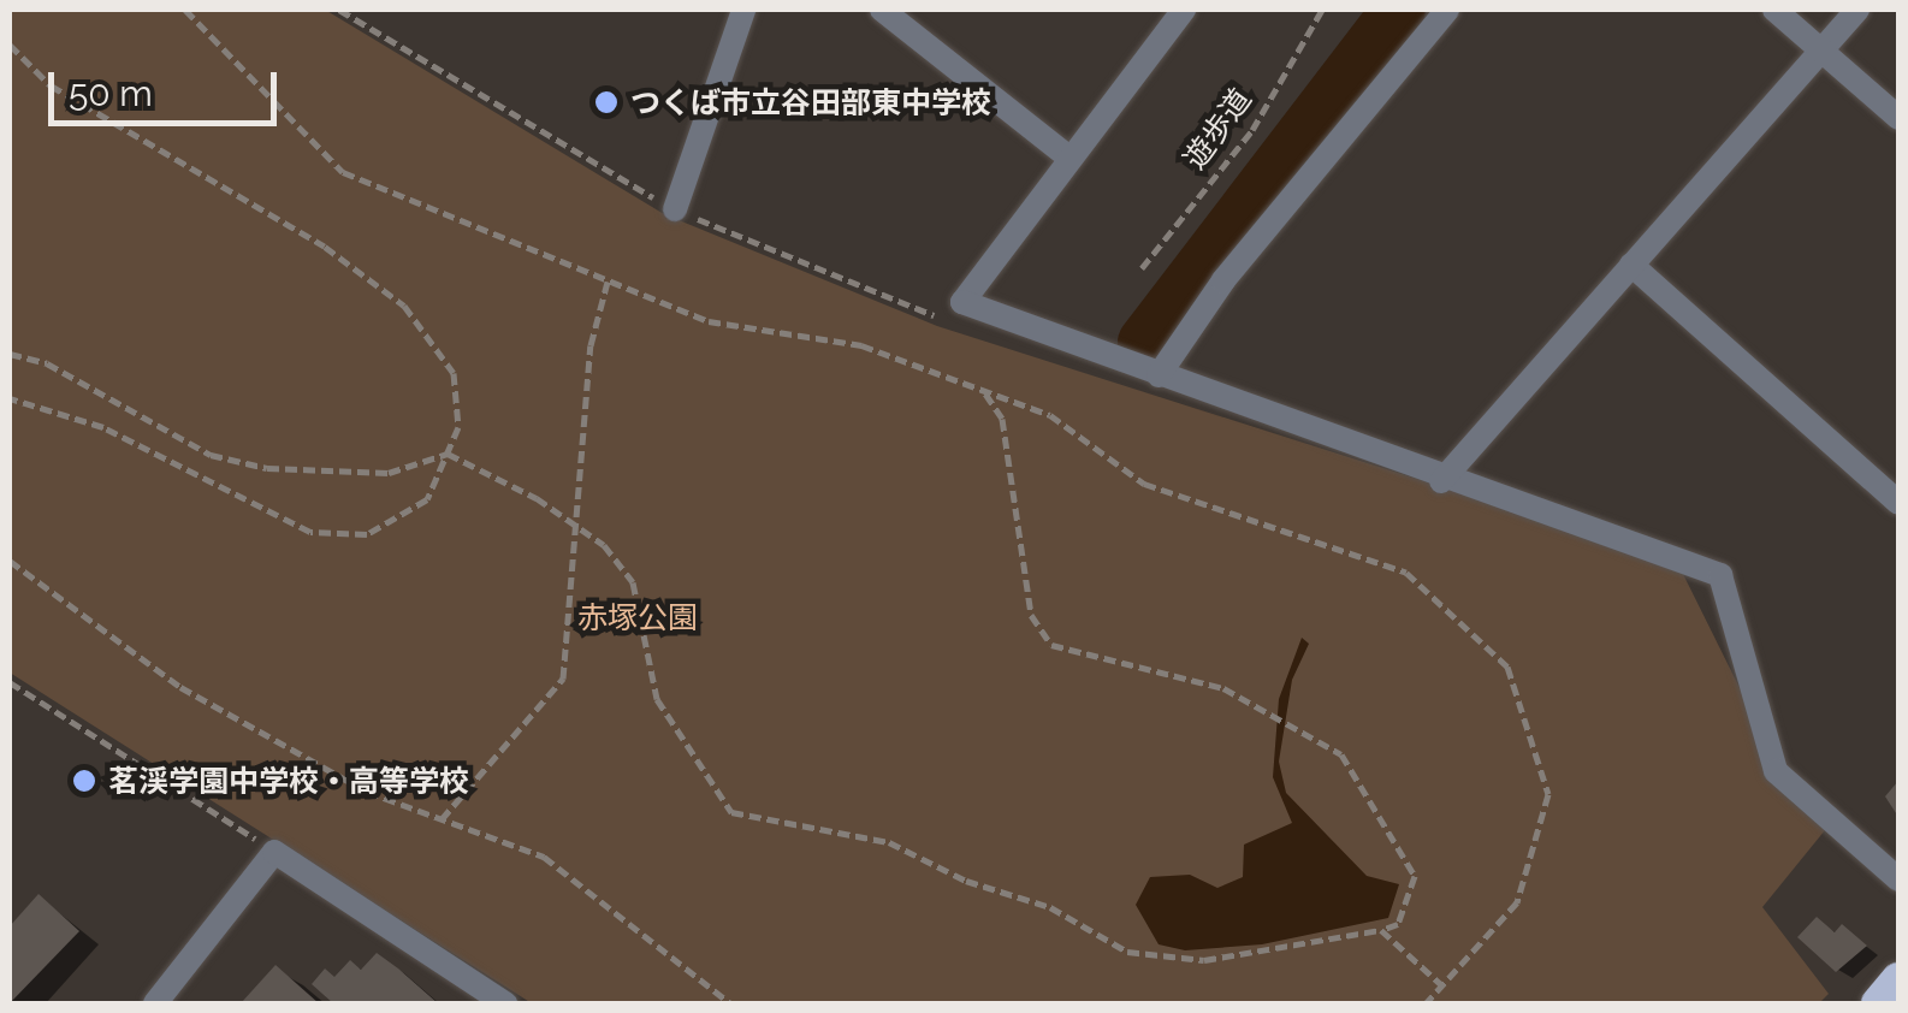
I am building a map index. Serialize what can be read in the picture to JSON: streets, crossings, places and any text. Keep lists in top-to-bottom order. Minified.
{"streets":{"path":["遊歩道"]},"parks":["赤塚公園"],"places":["つくば市立谷田部東中学校","茗渓学園中学校・高等学校"],"scale_bar":"50 m"}
